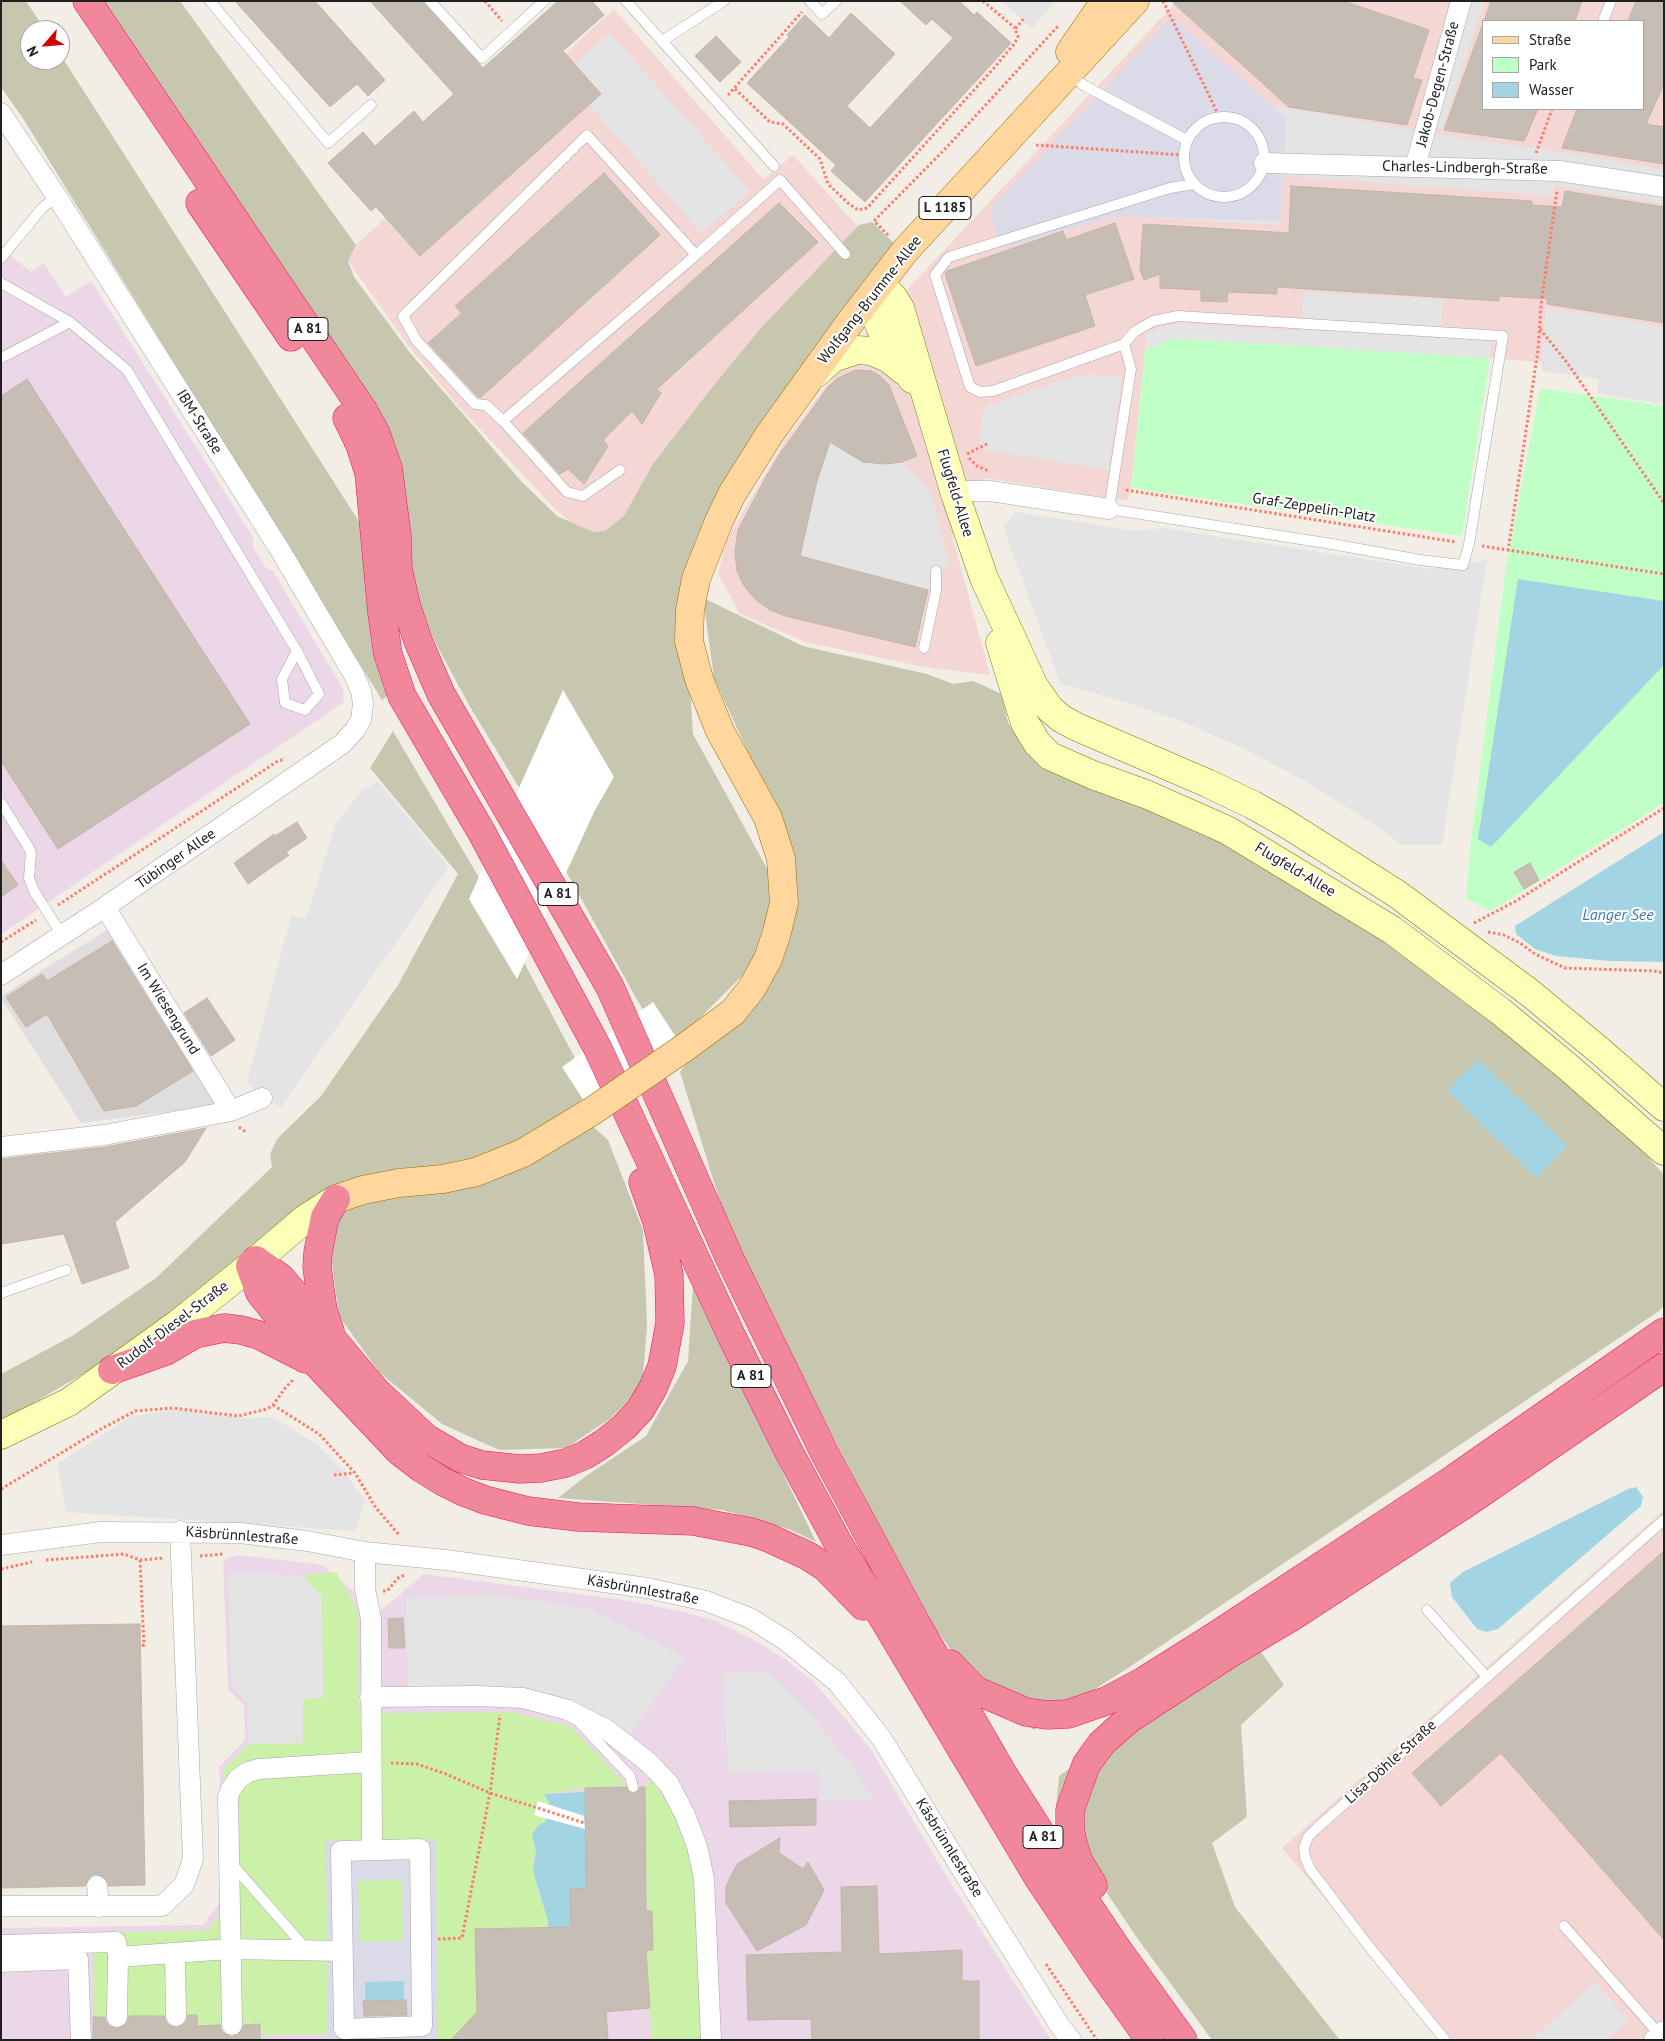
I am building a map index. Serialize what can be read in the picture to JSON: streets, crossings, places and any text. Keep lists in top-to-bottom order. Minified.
{"streets":{"highway":["A 81"],"main road":["L 1185","Wolfgang-Brumme-Allee","Flugfeld-Allee","Rudolf-Diesel-Straße"],"street":["Jakob-Degen-Straße","Charles-Lindbergh-Straße","IBM-Straße","Tübinger Allee","Im Wiesengrund","Käsbrünnlestraße"],"lane":["Lisa-Döhle-Straße"],"path":["Graf-Zeppelin-Platz"]},"crossings":[["Jakob-Degen-Straße","Charles-Lindbergh-Straße"],["Wolfgang-Brumme-Allee","Flugfeld-Allee"],["Wolfgang-Brumme-Allee","Rudolf-Diesel-Straße"],["IBM-Straße","Tübinger Allee"],["Tübinger Allee","Im Wiesengrund"]],"water":["Langer See"],"legend":["Straße","Park","Wasser"],"north":"bottom left"}
